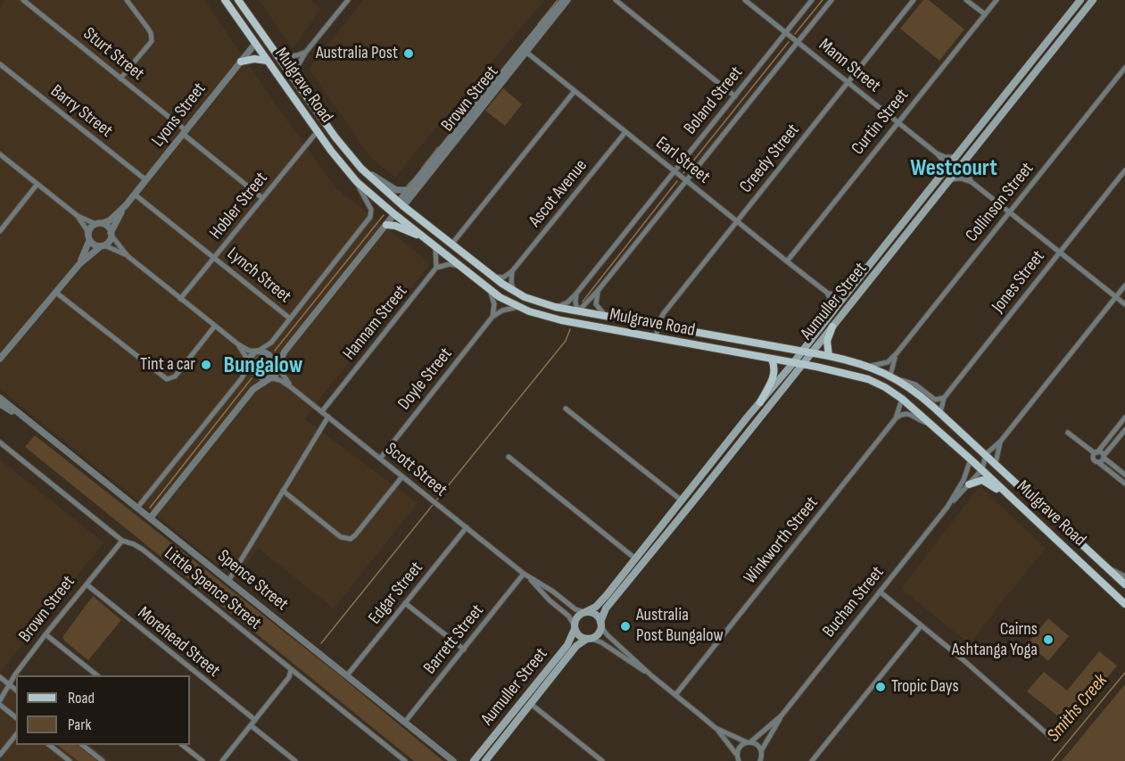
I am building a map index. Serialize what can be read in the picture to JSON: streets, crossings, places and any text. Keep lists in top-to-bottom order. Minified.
{"streets":{"main road":["Mulgrave Road","Brown Street","Aumuller Street"],"street":["Sturt Street","Mann Street","Boland Street","Barry Street","Lyons Street","Curtin Street","Creedy Street","Earl Street","Ascot Avenue","Collinson Street","Hobler Street","Lynch Street","Jones Street","Hannam Street","Doyle Street","Scott Street","Winkworth Street","Spence Street","Little Spence Street","Edgar Street","Buchan Street","Barrett Street","Morehead Street"]},"crossings":[["Sturt Street","Lyons Street"],["Sturt Street","Hobler Street"],["Mann Street","Boland Street"],["Mann Street","Curtin Street"],["Mann Street","Creedy Street"],["Mann Street","Aumuller Street"],["Mulgrave Road","Brown Street"],["Mulgrave Road","Boland Street"],["Mulgrave Road","Lyons Street"],["Mulgrave Road","Creedy Street"],["Mulgrave Road","Hobler Street"],["Mulgrave Road","Jones Street"],["Mulgrave Road","Aumuller Street"],["Mulgrave Road","Winkworth Street"],["Mulgrave Road","Buchan Street"],["Brown Street","Earl Street"],["Brown Street","Scott Street"],["Brown Street","Little Spence Street"],["Brown Street","Morehead Street"],["Boland Street","Earl Street"],["Barry Street","Lyons Street"],["Lyons Street","Lynch Street"],["Curtin Street","Earl Street"],["Creedy Street","Earl Street"],["Earl Street","Ascot Avenue"],["Earl Street","Aumuller Street"],["Hobler Street","Lynch Street"],["Aumuller Street","Scott Street"],["Hannam Street","Scott Street"],["Doyle Street","Scott Street"],["Scott Street","Edgar Street"],["Scott Street","Barrett Street"],["Spence Street","Edgar Street"],["Spence Street","Barrett Street"]],"districts":["Westcourt","Bungalow"],"water":["Smiths Creek"],"places":["Australia Post","Tint a car","Australia Post Bungalow","Cairns Ashtanga Yoga","Tropic Days"],"legend":["Road","Park"]}
